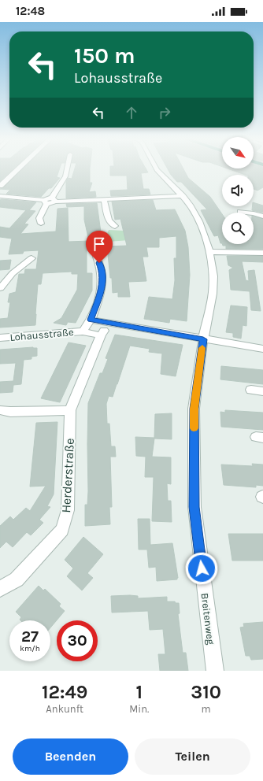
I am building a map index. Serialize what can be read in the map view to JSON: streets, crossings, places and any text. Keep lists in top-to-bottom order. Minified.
{"streets":{"street":["Lohausstraße","Herderstraße","Breitenweg"]},"crossings":[["Lohausstraße","Herderstraße"]],"north":"bottom right","page":{"status":"12:48","turn":["150 m","Lohausstraße"],"speed":"27 km/h","limit":"30","eta":["12:49","Ankunft","1","Min.","310","m"],"buttons":["Beenden","Teilen"]}}
